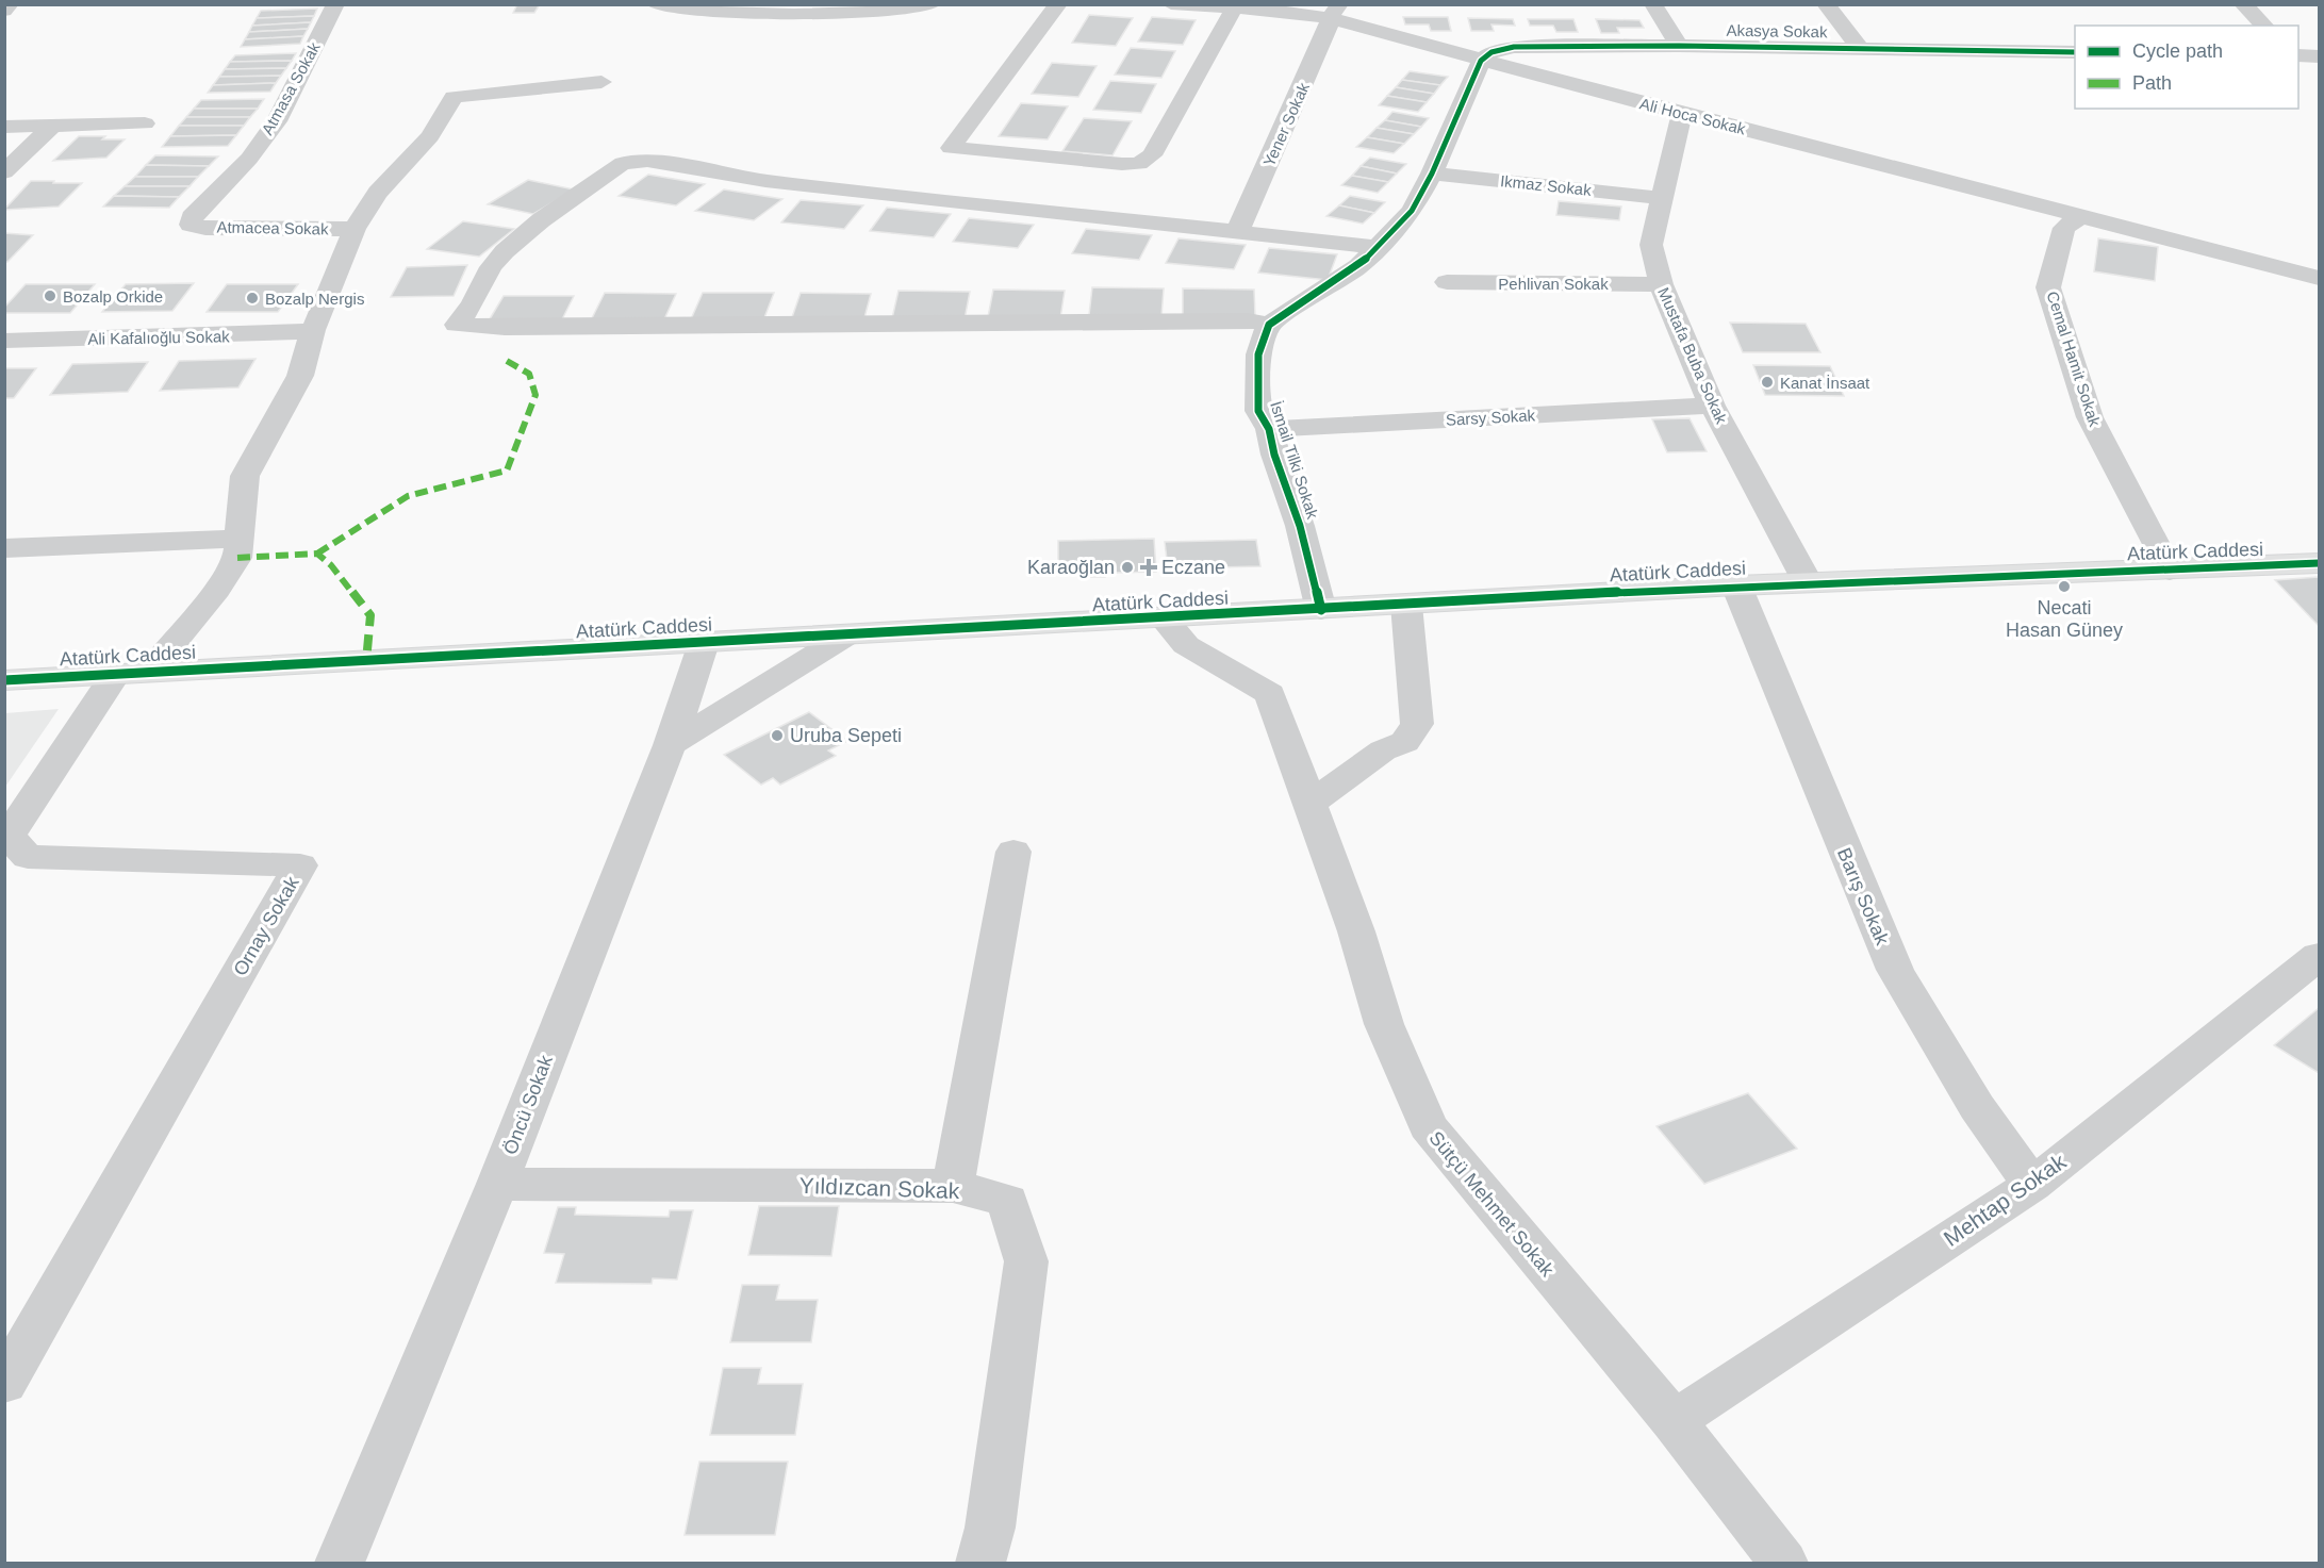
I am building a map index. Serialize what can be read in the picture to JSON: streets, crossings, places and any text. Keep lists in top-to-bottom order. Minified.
{"streets":{"street":["Akasya Sokak","Atmasa Sokak","Ali Hoca Sokak","Yener Sokak","Ikmaz Sokak","Atmacea Sokak","Pehlivan Sokak","Ali Kafalıoğlu Sokak","Mustafa Buba Sokak","Cemal Hamit Sokak","Sarsy Sokak","İsmail Tilki Sokak","Atatürk Caddesi","Barış Sokak","Ornay Sokak","Öncü Sokak","Yıldızcan Sokak","Mehtap Sokak","Sütçü Mehmet Sokak"]},"crossings":[["Akasya Sokak","Ali Hoca Sokak"],["Atmasa Sokak","Atmacea Sokak"],["Ali Hoca Sokak","Yener Sokak"],["Ali Hoca Sokak","Mustafa Buba Sokak"],["Ali Hoca Sokak","Cemal Hamit Sokak"],["Ikmaz Sokak","Mustafa Buba Sokak"],["Pehlivan Sokak","Mustafa Buba Sokak"],["Mustafa Buba Sokak","Sarsy Sokak"],["Mustafa Buba Sokak","Atatürk Caddesi"],["Cemal Hamit Sokak","Atatürk Caddesi"],["Sarsy Sokak","İsmail Tilki Sokak"],["İsmail Tilki Sokak","Atatürk Caddesi"],["Atatürk Caddesi","Barış Sokak"],["Atatürk Caddesi","Ornay Sokak"],["Atatürk Caddesi","Öncü Sokak"],["Atatürk Caddesi","Sütçü Mehmet Sokak"],["Barış Sokak","Mehtap Sokak"],["Öncü Sokak","Yıldızcan Sokak"],["Mehtap Sokak","Sütçü Mehmet Sokak"]],"places":{"other":["Bozalp Orkide","Bozalp Nergis","Kanat İnsaat","Karaoğlan","Necati Hasan Güney","Uruba Sepeti"],"health":["Eczane"]},"legend":["Cycle path","Path"]}
